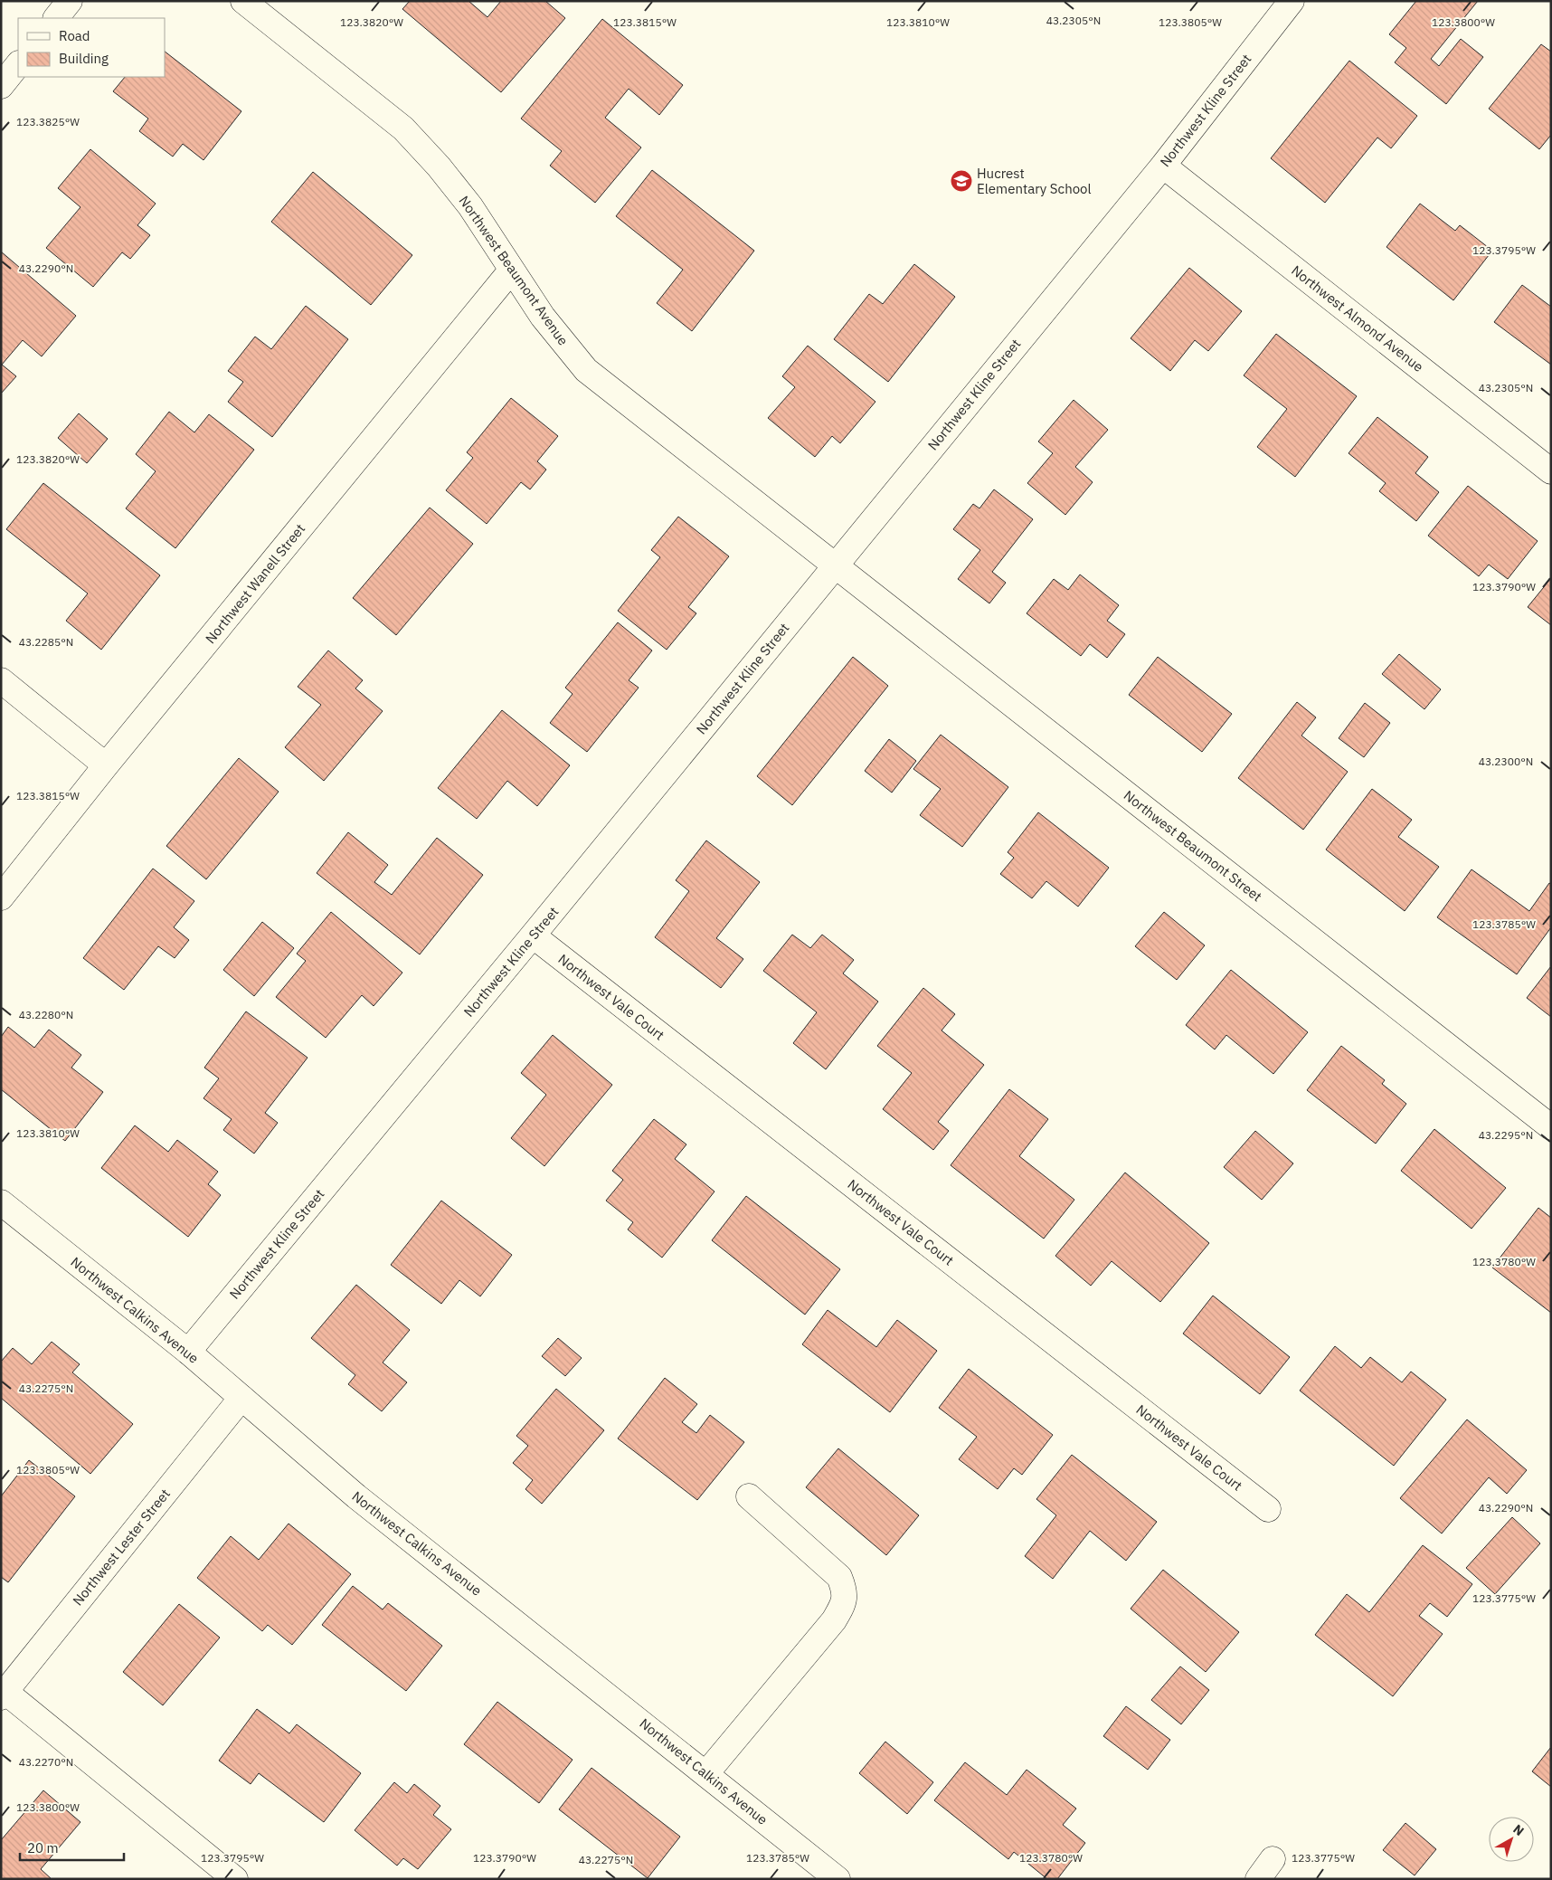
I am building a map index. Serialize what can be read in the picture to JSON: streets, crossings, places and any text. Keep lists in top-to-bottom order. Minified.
{"streets":{"street":["Northwest Kline Street","Northwest Beaumont Avenue","Northwest Almond Avenue","Northwest Wanell Street","Northwest Beaumont Street","Northwest Vale Court","Northwest Calkins Avenue","Northwest Lester Street"]},"crossings":[["Northwest Kline Street","Northwest Beaumont Avenue"],["Northwest Kline Street","Northwest Almond Avenue"],["Northwest Kline Street","Northwest Beaumont Street"],["Northwest Kline Street","Northwest Vale Court"],["Northwest Kline Street","Northwest Calkins Avenue"],["Northwest Beaumont Avenue","Northwest Wanell Street"],["Northwest Beaumont Avenue","Northwest Beaumont Street"],["Northwest Calkins Avenue","Northwest Lester Street"]],"places":{"school or university":["Hucrest Elementary School"]},"legend":["Road","Building"],"scale_bar":"20 m","north":"top right","coordinates":["43.2305°N","123.3815°W","123.3810°W","123.3805°W","123.3800°W","123.3820°W","123.3825°W","123.3795°W","43.2290°N","123.3790°W","43.2285°N","43.2300°N","123.3785°W","43.2280°N","43.2295°N","123.3780°W","43.2275°N","123.3775°W","43.2270°N"]}
